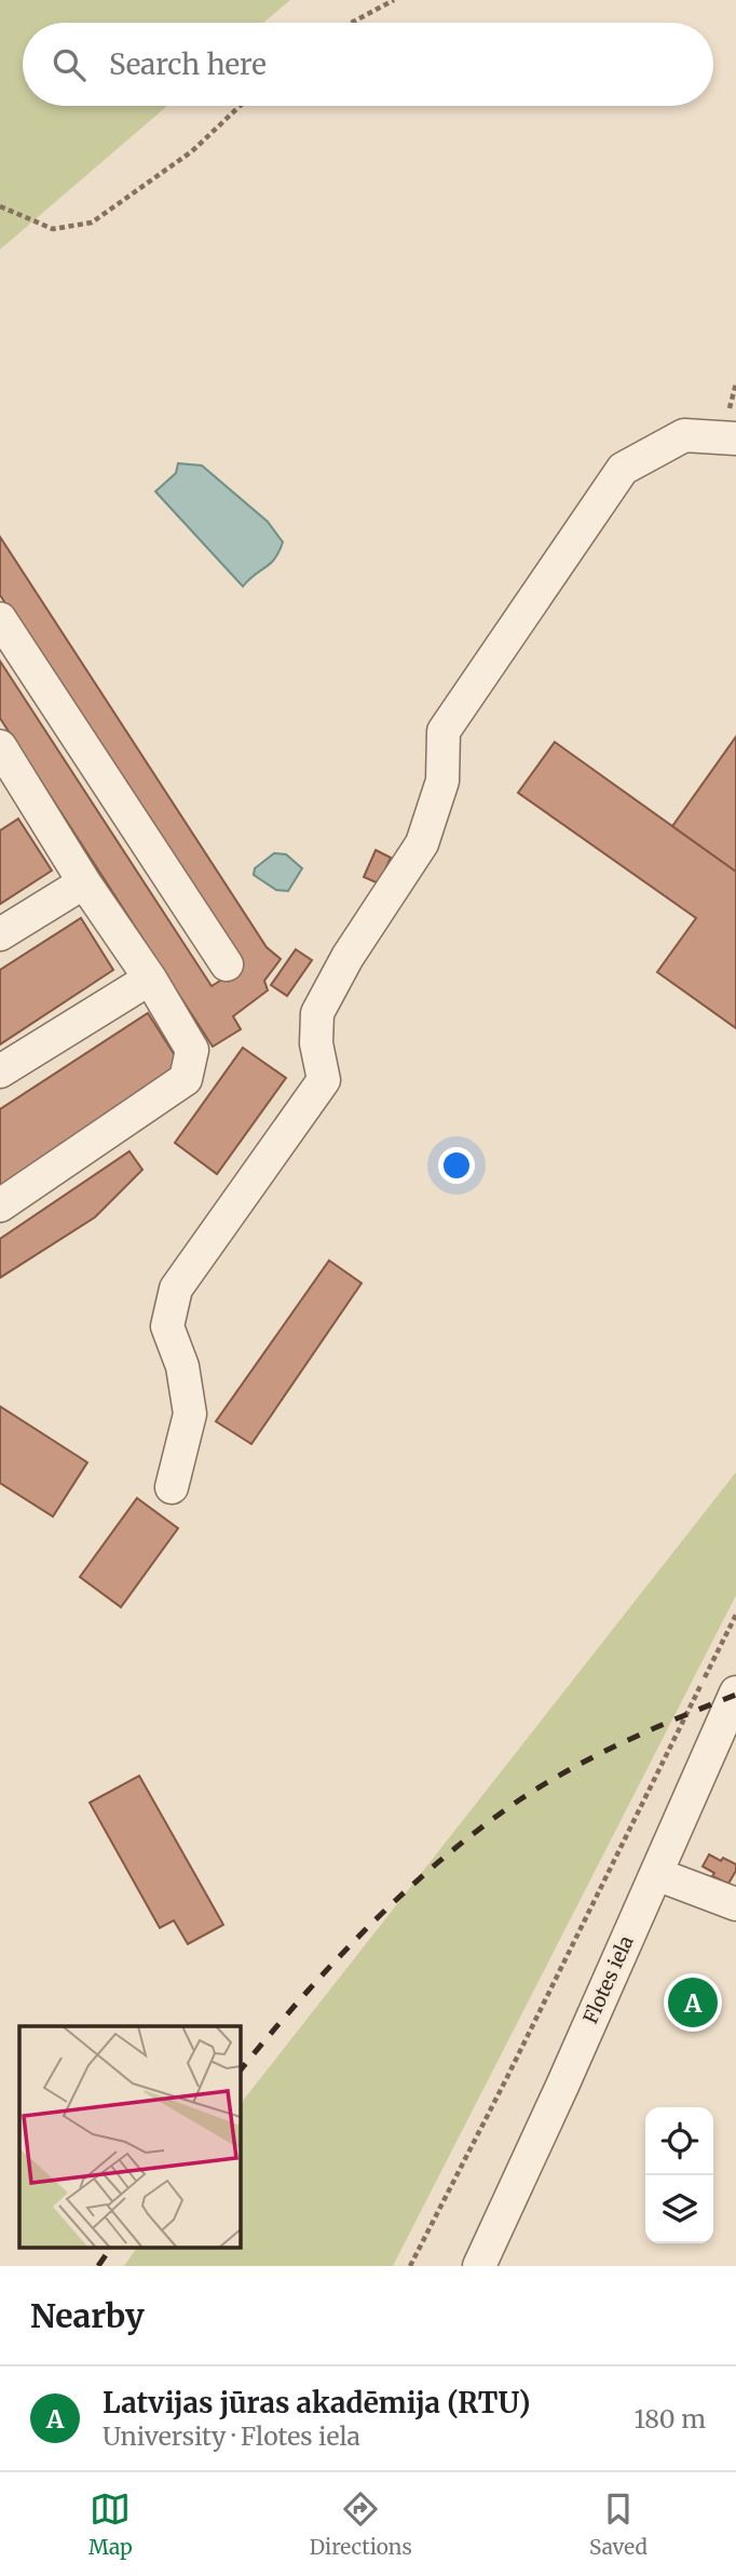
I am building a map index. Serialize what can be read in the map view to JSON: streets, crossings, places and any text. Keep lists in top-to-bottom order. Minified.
{"streets":{"street":["Flotes iela"]},"page":{"search":"Search here","pins":"A","heading":"Nearby","list":[{"mark":"A","name":"Latvijas jūras akadēmija (RTU)","note":"University · Flotes iela","value":"180 m"}],"nav":["Map","Directions","Saved"]}}
